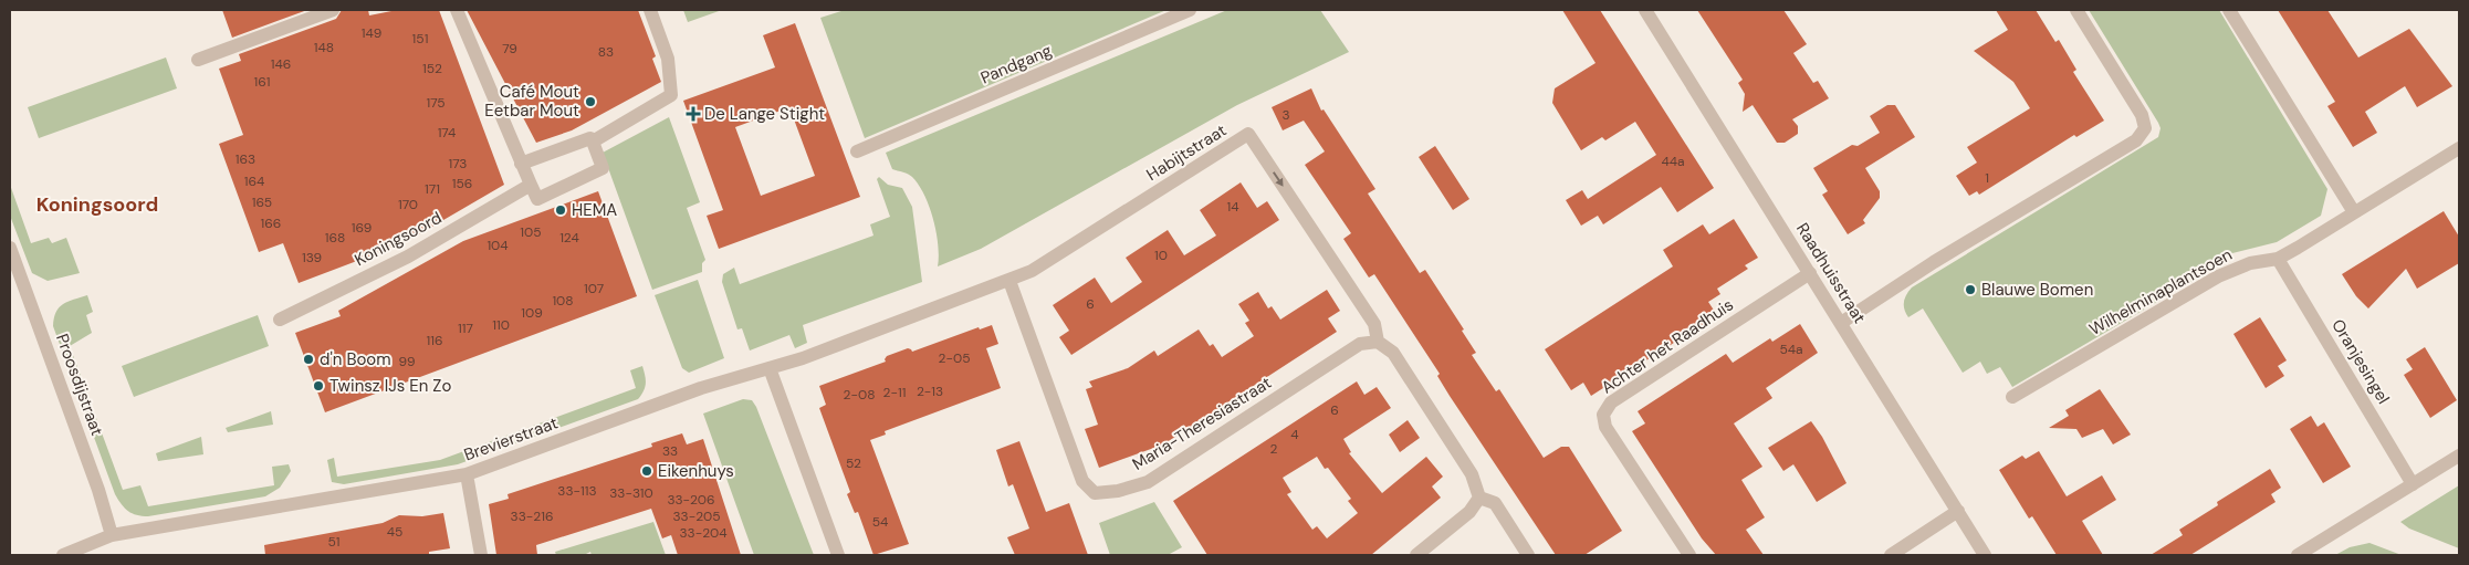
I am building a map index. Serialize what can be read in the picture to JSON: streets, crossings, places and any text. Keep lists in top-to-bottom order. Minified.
{"streets":{"street":["Pandgang","Habijtstraat","Koningsoord","Raadhuisstraat","Wilhelminaplantsoen","Achter het Raadhuis","Oranjesingel","Proosdijstraat","Maria-Theresiastraat","Brevierstraat"]},"crossings":[["Habijtstraat","Maria-Theresiastraat"],["Habijtstraat","Brevierstraat"],["Raadhuisstraat","Achter het Raadhuis"],["Wilhelminaplantsoen","Oranjesingel"],["Proosdijstraat","Brevierstraat"]],"districts":["Koningsoord"],"places":{"other":["Café Mout Eetbar Mout","HEMA","Blauwe Bomen","d'n Boom","Twinsz IJs En Zo","Eikenhuys"],"health":["De Lange Stight"]},"house_numbers":["149","151","148","79","83","146","152","161","175","3","174","163","44a","173","1","164","156","171","165","170","14","166","169","105","168","124","104","10","139","107","108","6","109","110","117","116","54a","2-05","99","2-13","2-11","2-08","6","4","2","33","52","33-113","33-310","33-206","33-216","33-205","54","45","33-204","51"]}
